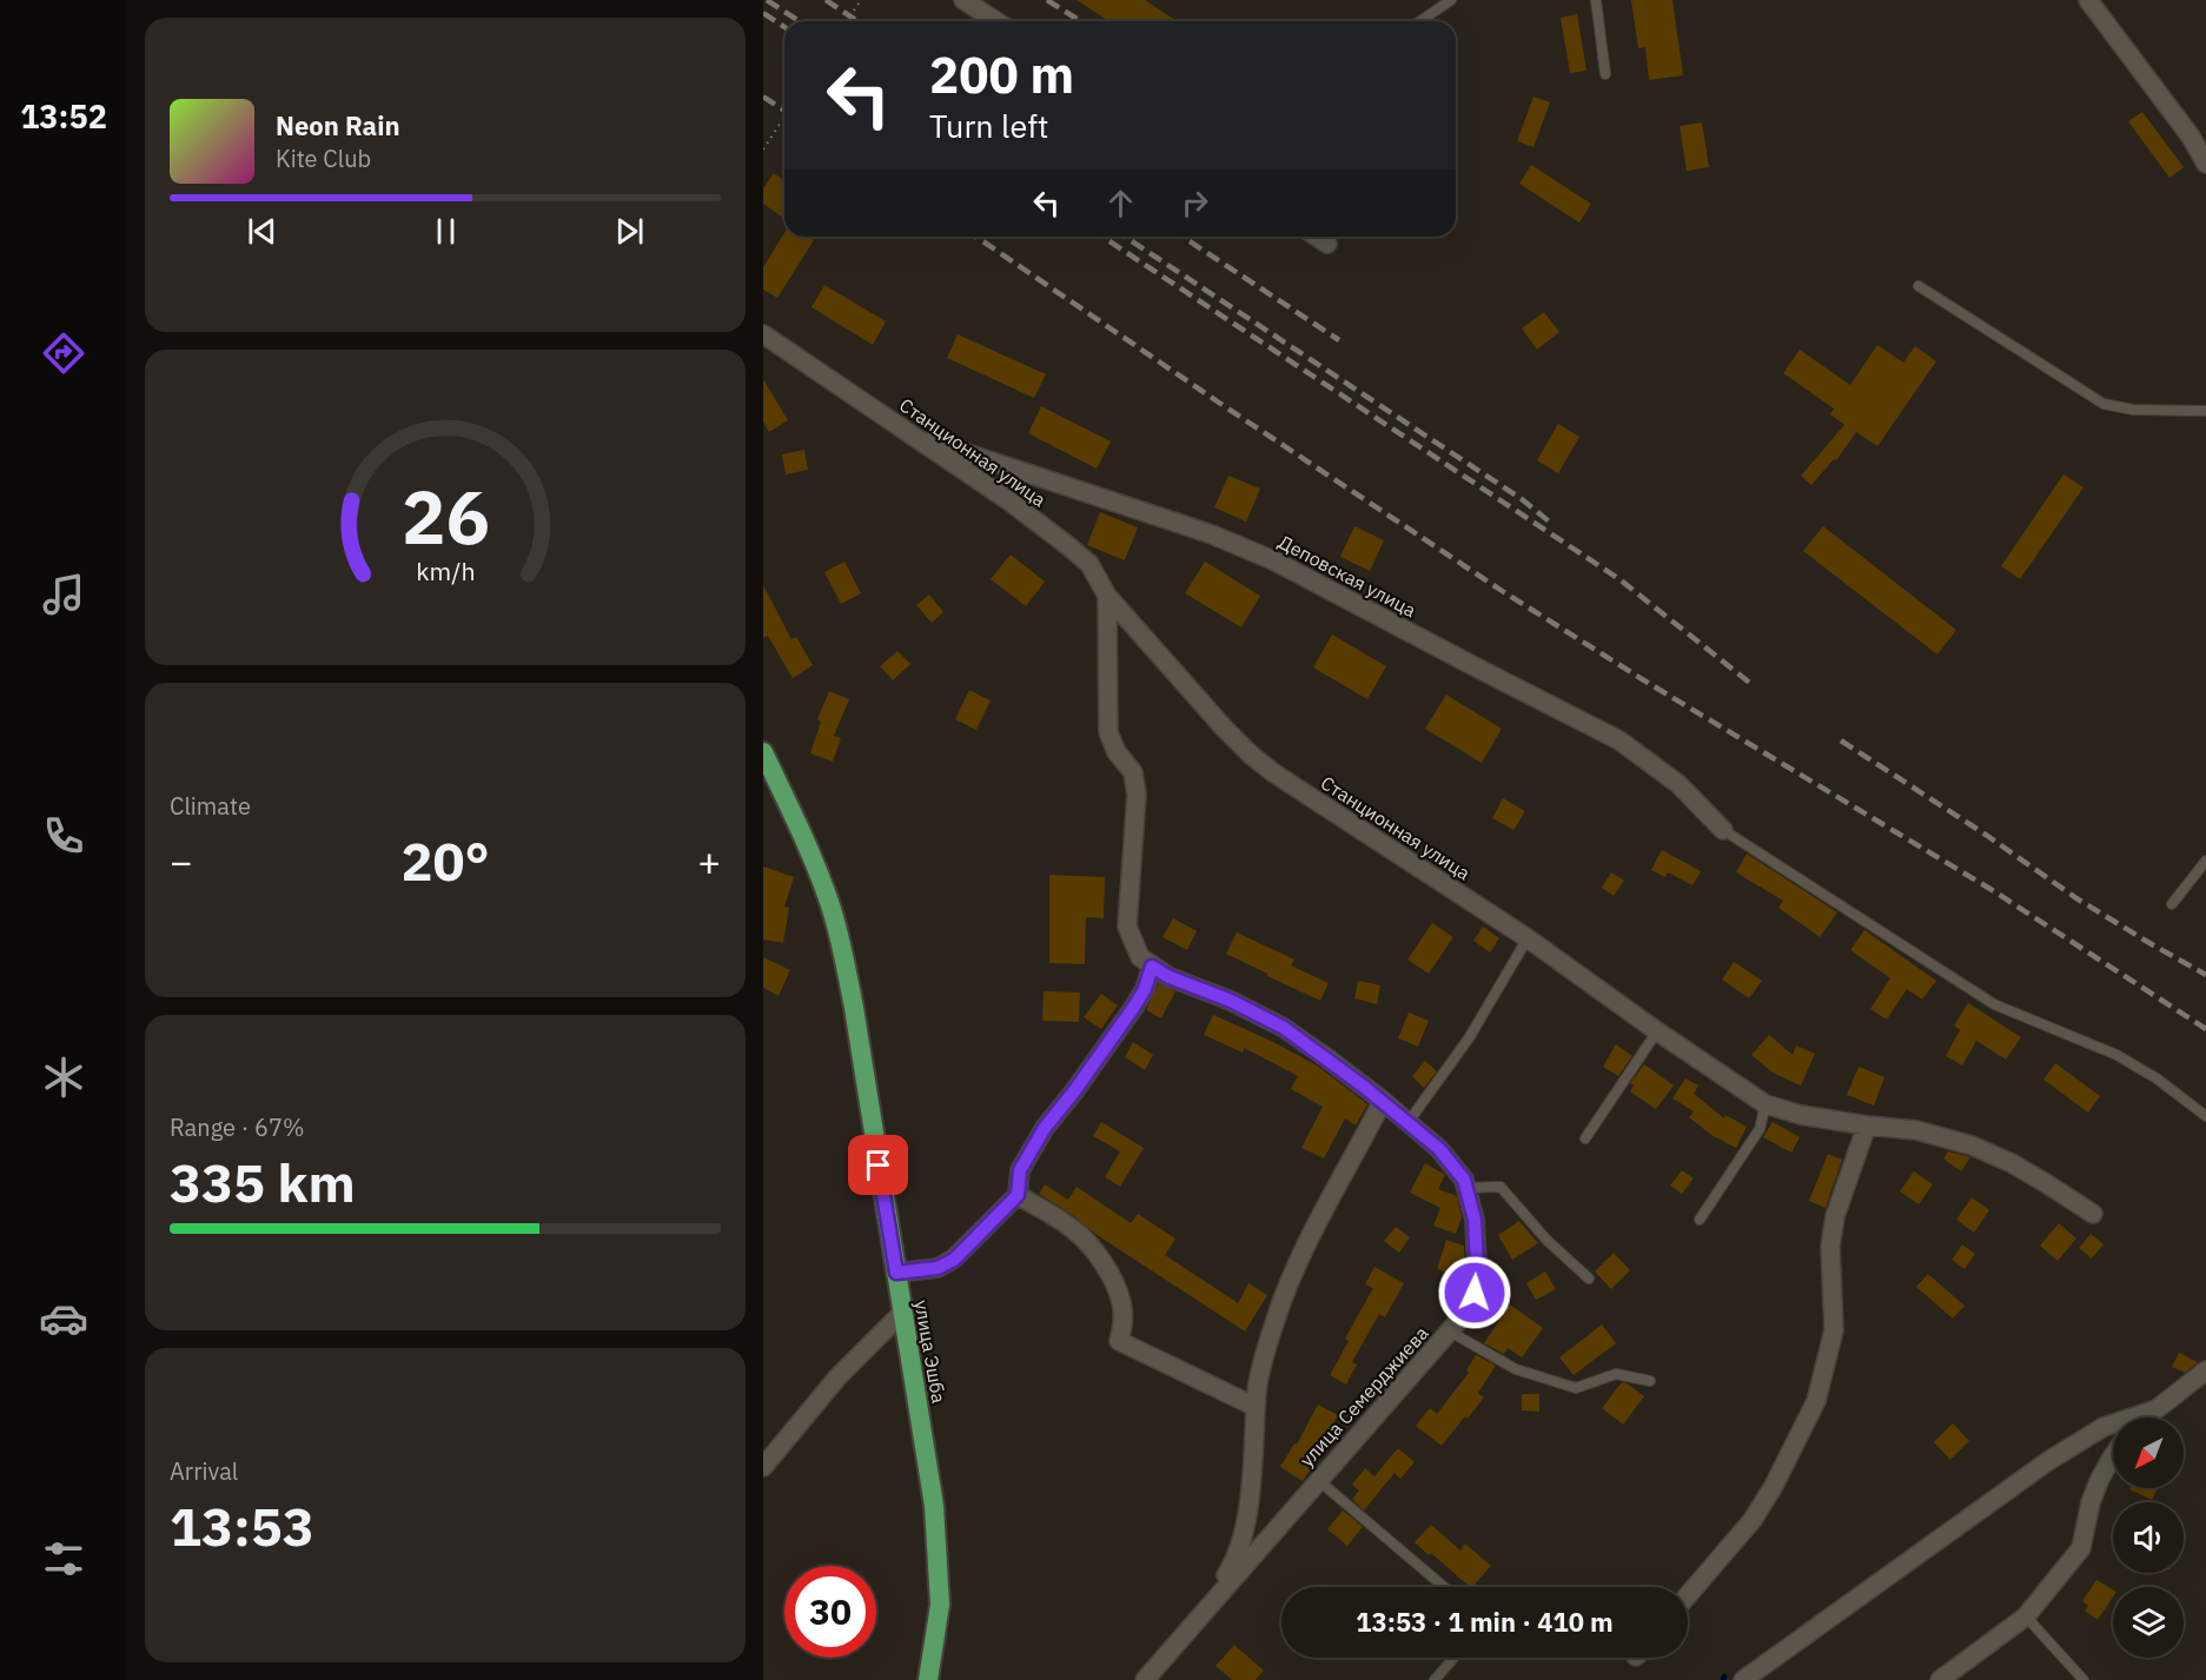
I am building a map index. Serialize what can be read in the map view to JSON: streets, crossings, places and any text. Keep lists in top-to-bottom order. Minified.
{"streets":{"highway":["улица Эшба"],"street":["Станционная улица","Деповская улица","улица Семерджиева"]},"crossings":[["Станционная улица","Деповская улица"],["Станционная улица","улица Семерджиева"]],"north":"bottom left","page":{"tabs":"13:52","turn":["200 m","Turn left"],"song":["Neon Rain","Kite Club"],"tile":["Climate",["Range · 67%","335 km"],["Arrival","13:53"]],"heat":["−","20°","+"],"limit":"30","trip":"13:53 · 1 min · 410 m","gauge":["26","km/h"]}}
